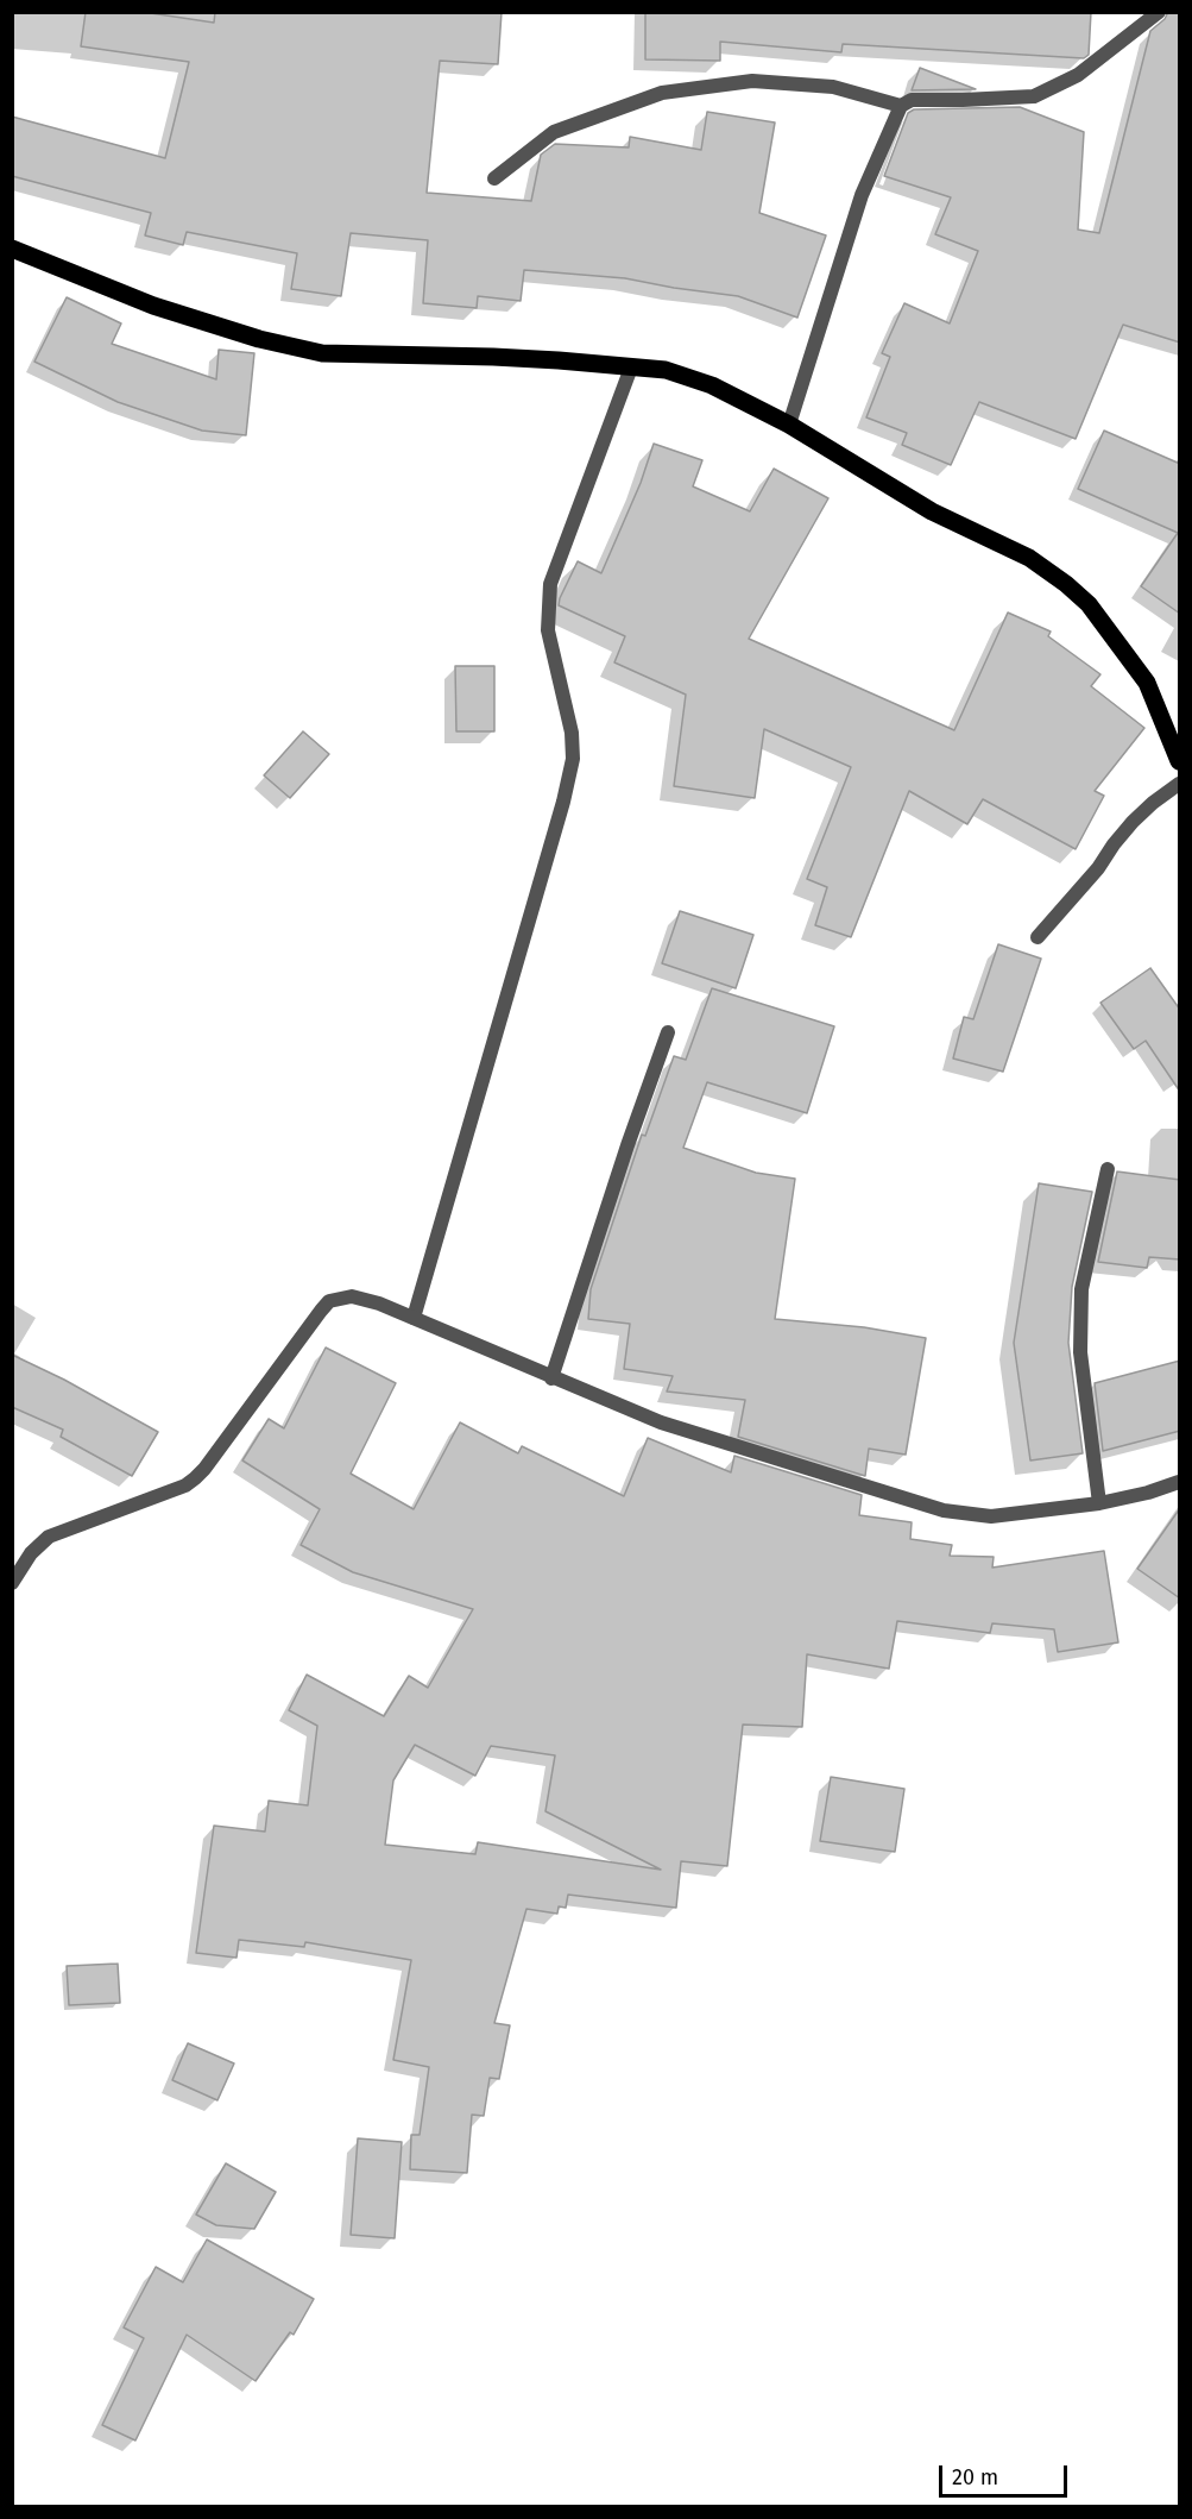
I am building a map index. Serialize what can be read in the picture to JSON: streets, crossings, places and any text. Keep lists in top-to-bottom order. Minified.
{"scale_bar":"20 m"}
